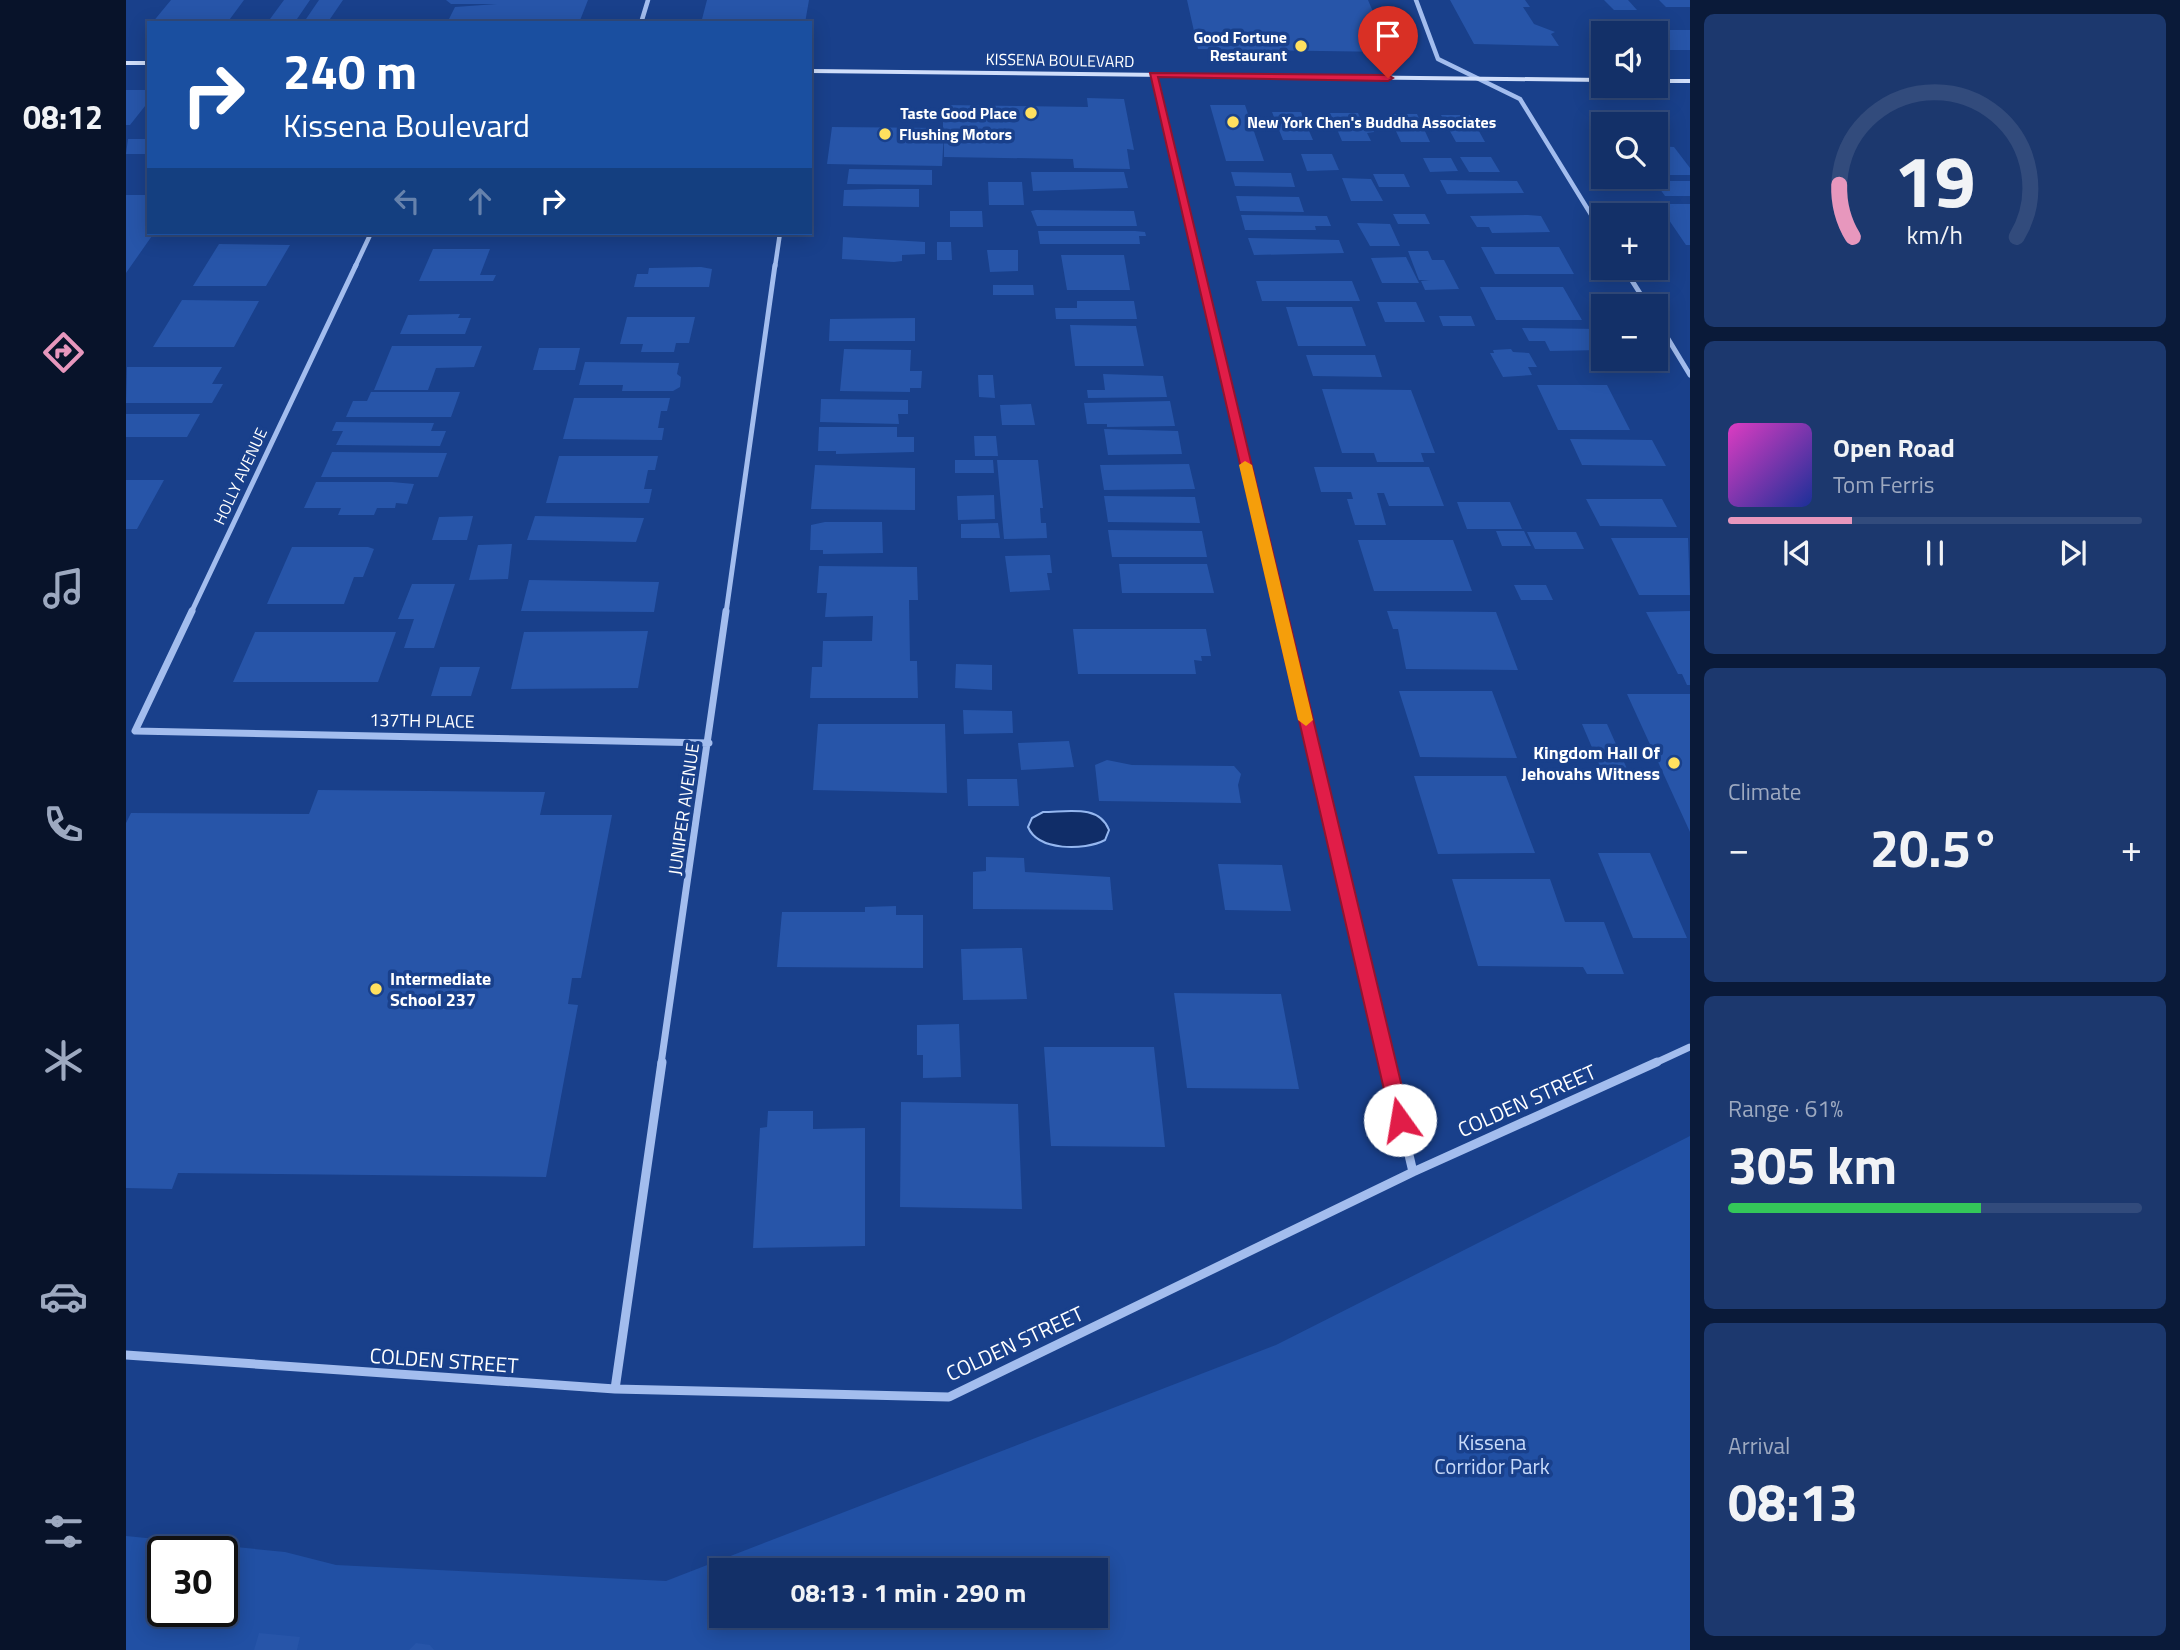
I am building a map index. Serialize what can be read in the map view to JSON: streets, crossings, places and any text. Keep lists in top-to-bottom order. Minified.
{"streets":{"main road":["KISSENA BOULEVARD"],"street":["HOLLY AVENUE","137TH PLACE","JUNIPER AVENUE","COLDEN STREET"]},"crossings":[["HOLLY AVENUE","137TH PLACE"],["137TH PLACE","JUNIPER AVENUE"],["JUNIPER AVENUE","COLDEN STREET"]],"parks":["Kissena Corridor Park"],"places":["Good Fortune Restaurant","Taste Good Place","New York Chen's Buddha Associates","Flushing Motors","Kingdom Hall Of Jehovahs Witness","Intermediate School 237"],"page":{"tabs":"08:12","map_buttons":["+","−"],"turn":["240 m","Kissena Boulevard"],"song":["Open Road","Tom Ferris"],"tile":["Climate",["Range · 61%","305 km"],["Arrival","08:13"]],"heat":["−","20.5°","+"],"limit":"30","trip":"08:13 · 1 min · 290 m","gauge":["19","km/h"]}}
